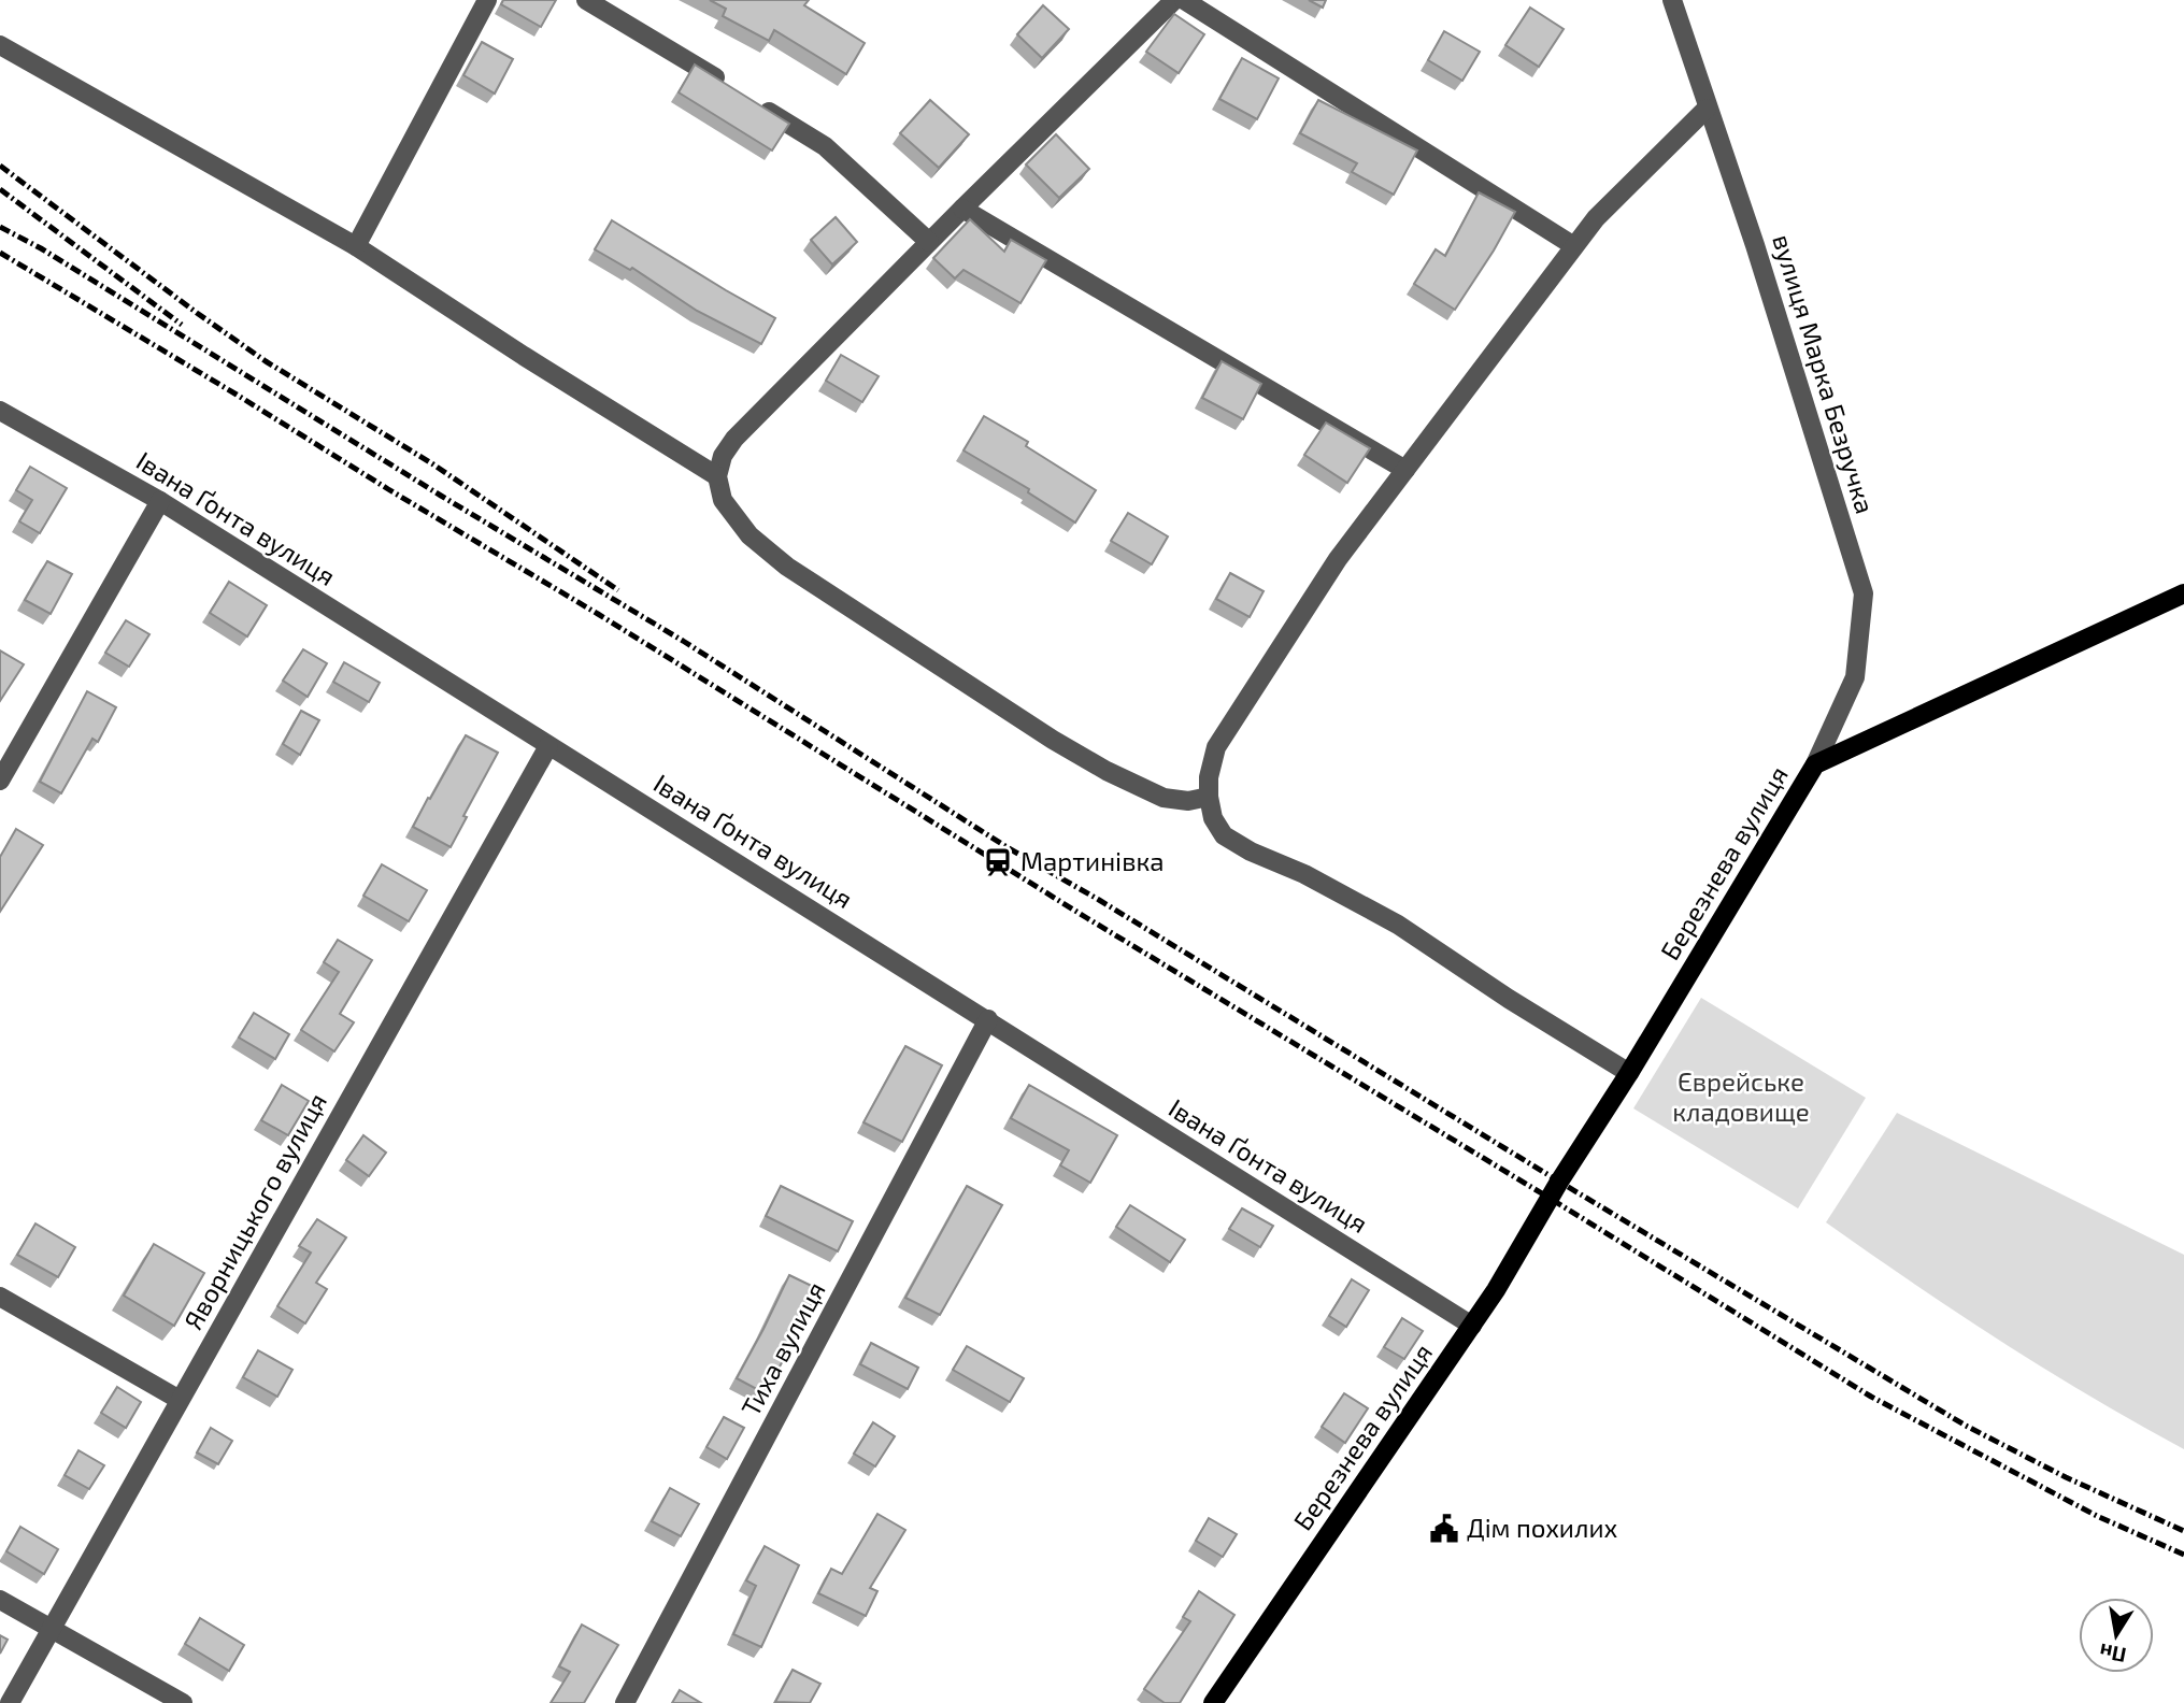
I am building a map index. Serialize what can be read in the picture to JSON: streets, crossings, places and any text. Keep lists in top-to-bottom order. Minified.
{"streets":{"main road":["Березнева вулиця"],"street":["вулиця Марка Безручка","Івана Ґонта вулиця","Яворницького вулиця","Тиха вулиця"]},"crossings":[["вулиця Марка Безручка","Березнева вулиця"],["Івана Ґонта вулиця","Березнева вулиця"],["Івана Ґонта вулиця","Яворницького вулиця"],["Івана Ґонта вулиця","Тиха вулиця"]],"parks":["Єврейське кладовище"],"places":{"station":["Мартинівка"],"public building":["Дiм похилих"]},"north":"bottom"}
